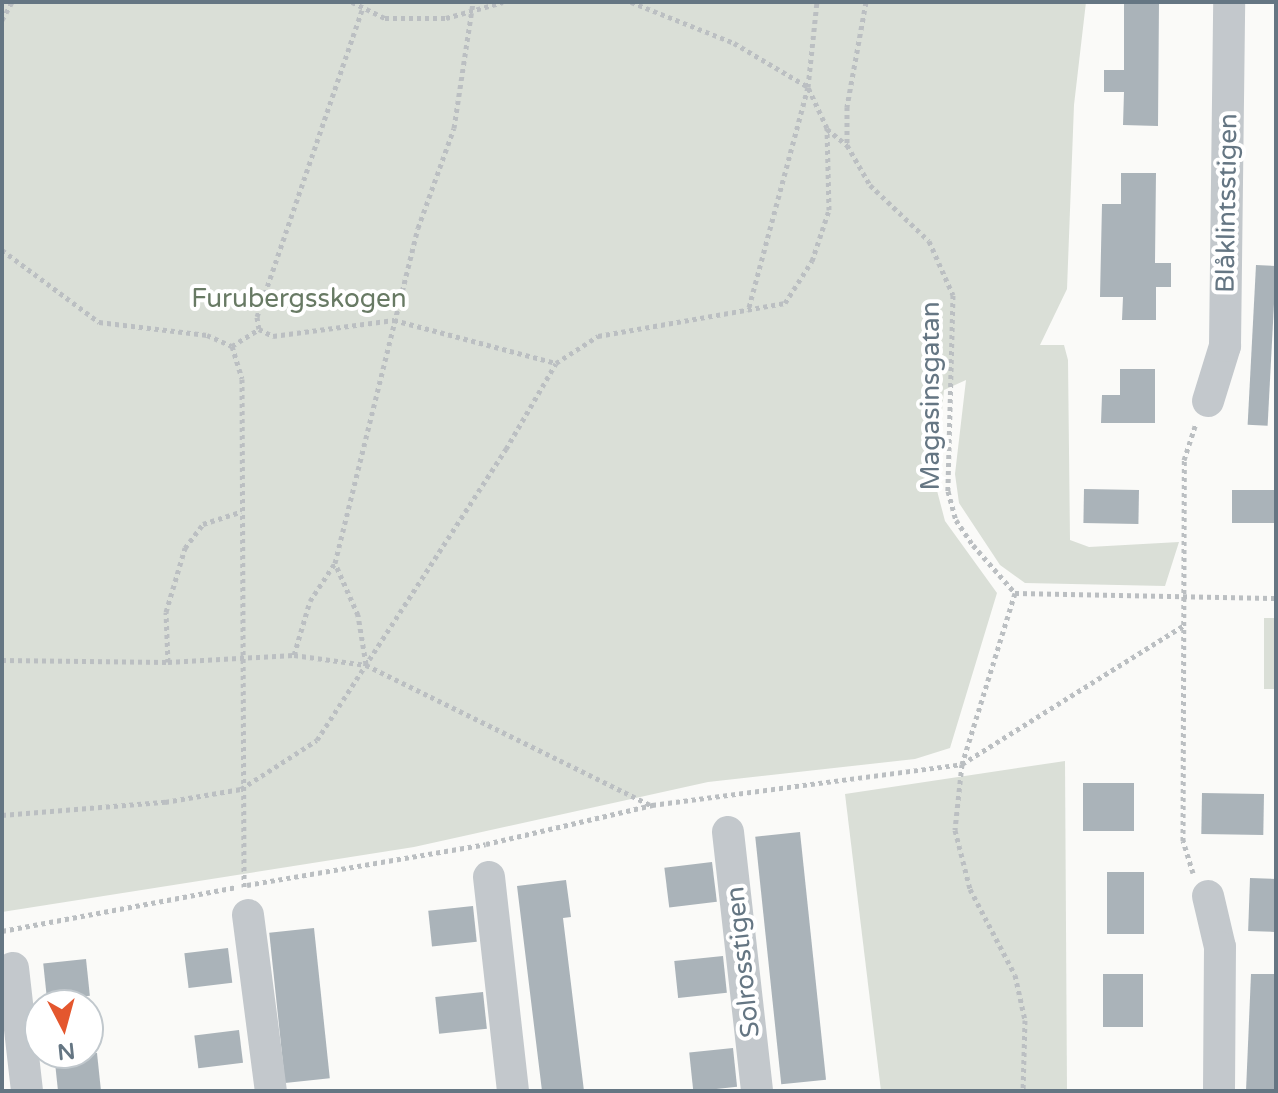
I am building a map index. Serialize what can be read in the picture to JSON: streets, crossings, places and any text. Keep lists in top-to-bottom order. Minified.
{"streets":{"street":["Blåklintsstigen","Solrosstigen"],"path":["Magasinsgatan"]},"parks":["Furubergsskogen"],"north":"bottom"}
